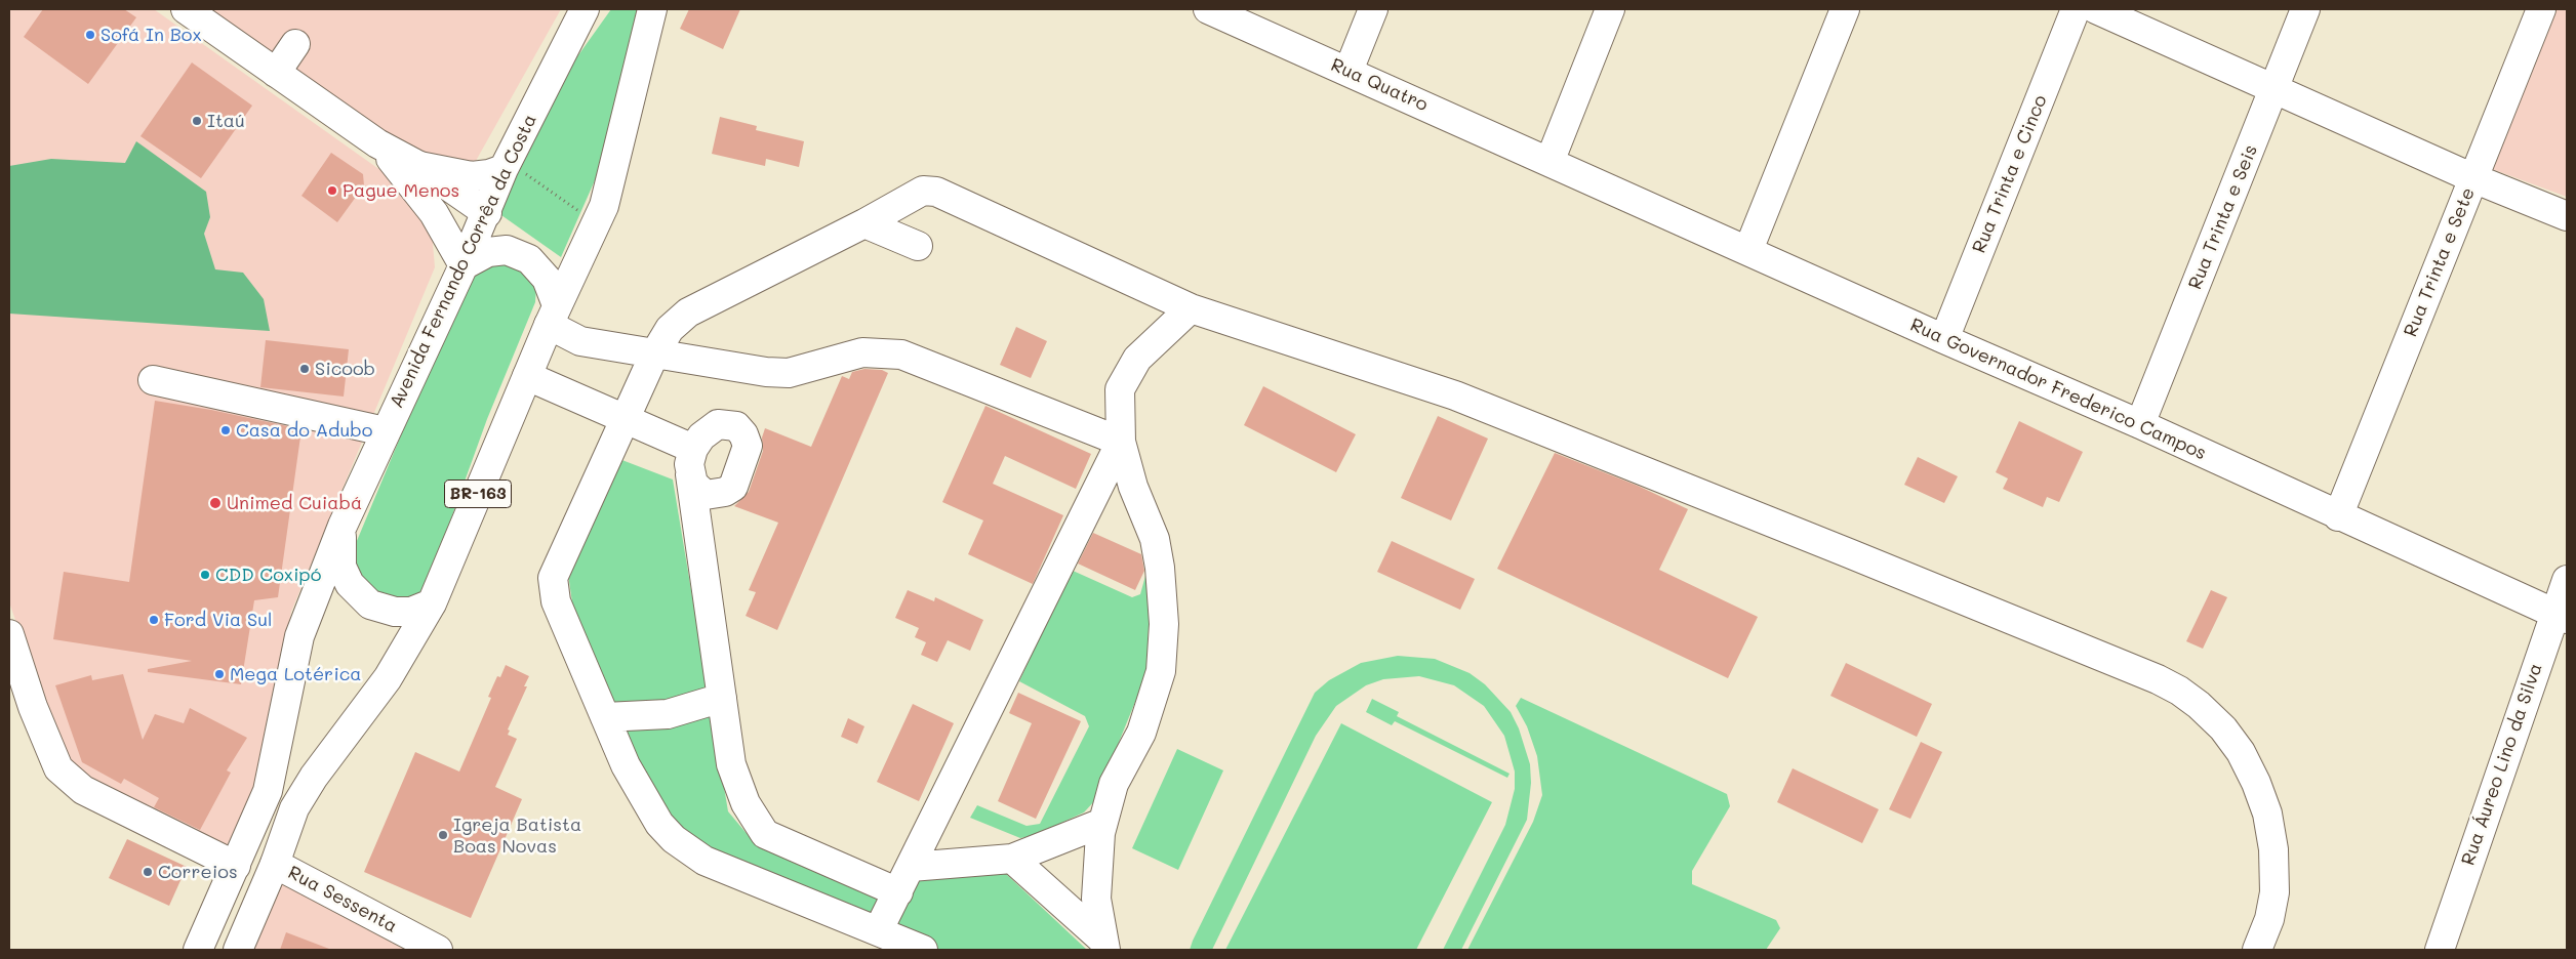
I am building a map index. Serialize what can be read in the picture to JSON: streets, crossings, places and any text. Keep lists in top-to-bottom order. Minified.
{"streets":{"main road":["Rua Quatro","Rua Trinta e Cinco","Rua Trinta e Seis","Avenida Fernando Corrêa da Costa","Rua Trinta e Sete","Rua Governador Frederico Campos","BR-163","Rua Áureo Lino da Silva","Rua Sessenta"]},"crossings":[["Rua Quatro","Rua Governador Frederico Campos"],["Rua Trinta e Cinco","Rua Governador Frederico Campos"],["Rua Trinta e Seis","Rua Governador Frederico Campos"],["Rua Trinta e Sete","Rua Governador Frederico Campos"],["Rua Governador Frederico Campos","Rua Áureo Lino da Silva"],["BR-163","Rua Sessenta"]],"places":["Sofá In Box","Itaú","Pague Menos","Sicoob","Casa do Adubo","Unimed Cuiabá","CDD Coxipó","Ford Via Sul","Mega Lotérica","Igreja Batista Boas Novas","Correios"]}
